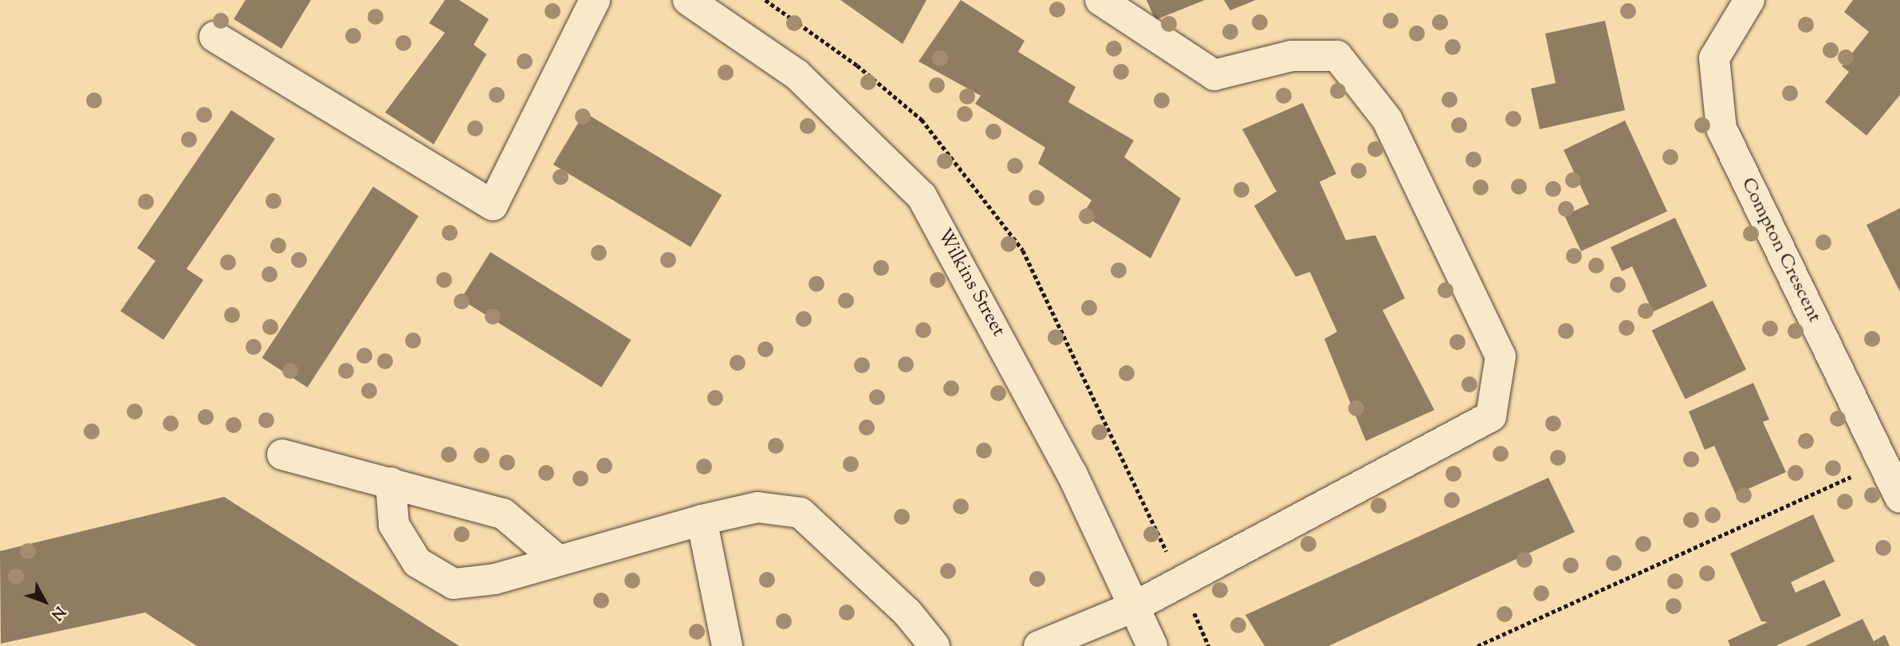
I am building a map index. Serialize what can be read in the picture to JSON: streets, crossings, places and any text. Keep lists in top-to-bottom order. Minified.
{"streets":{"street":["Compton Crescent","Wilkins Street"]},"north":"bottom right"}
